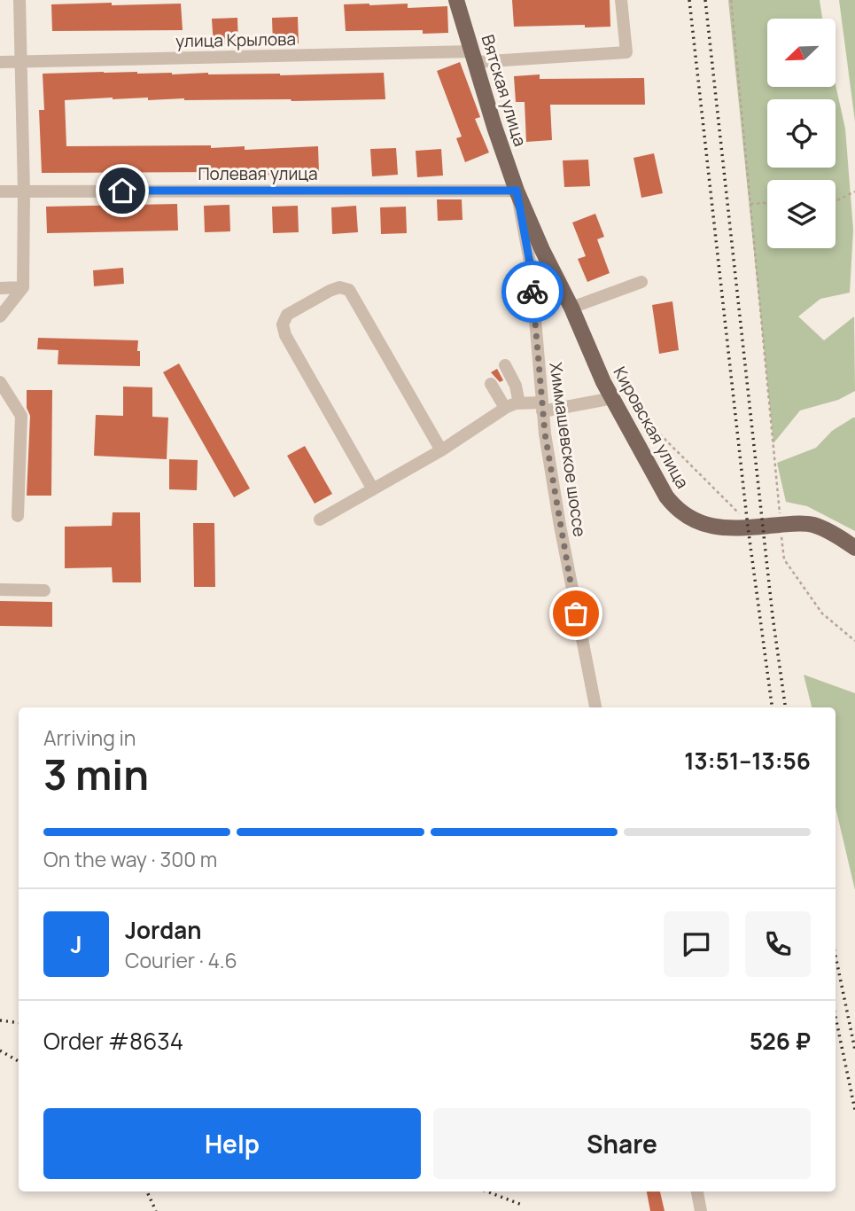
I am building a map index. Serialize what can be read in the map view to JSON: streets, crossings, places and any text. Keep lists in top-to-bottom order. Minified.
{"streets":{"main road":["Вятская улица","Кировская улица"],"street":["улица Крылова","Полевая улица","Химмашевское шоссе"]},"crossings":[["улица Крылова","Вятская улица"],["Вятская улица","Полевая улица"],["Вятская улица","Кировская улица"],["Вятская улица","Химмашевское шоссе"],["Полевая улица","Кировская улица"],["Полевая улица","Химмашевское шоссе"],["Кировская улица","Химмашевское шоссе"]],"north":"bottom left","page":{"heading":["3 min","Arriving in","13:51–13:56"],"panel":["Jordan","Courier · 4.6","Order #8634","526 ₽"],"bar":"On the way · 300 m","round":"J","buttons":["Help","Share"]}}
